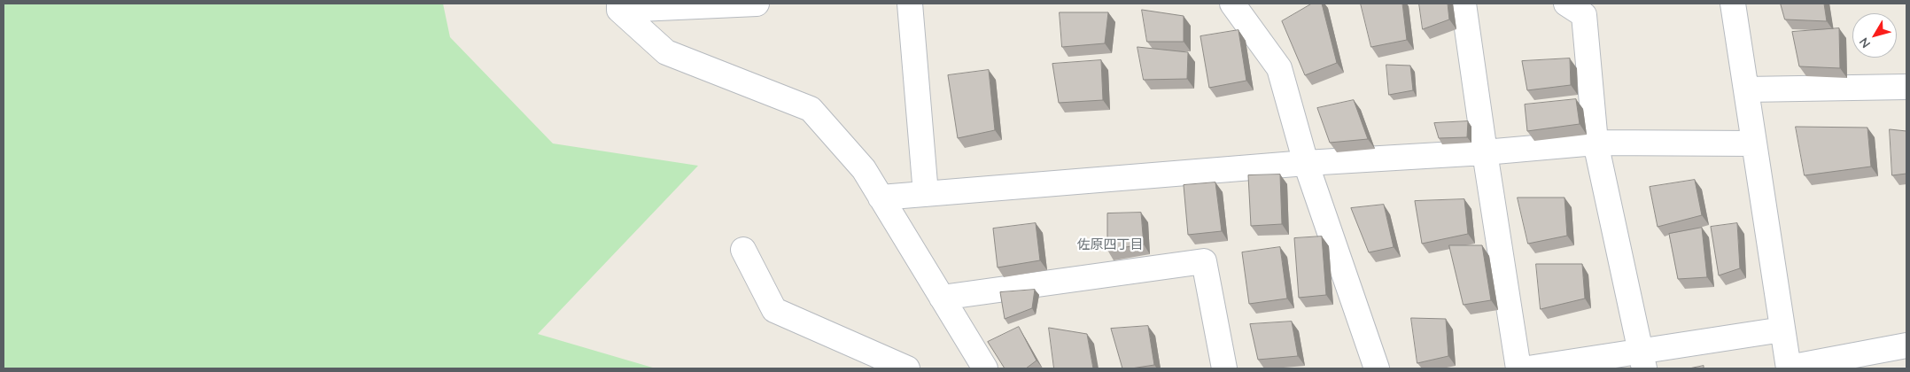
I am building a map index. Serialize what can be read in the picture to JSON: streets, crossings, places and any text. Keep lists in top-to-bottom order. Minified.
{"districts":["佐原四丁目"],"north":"bottom left"}
